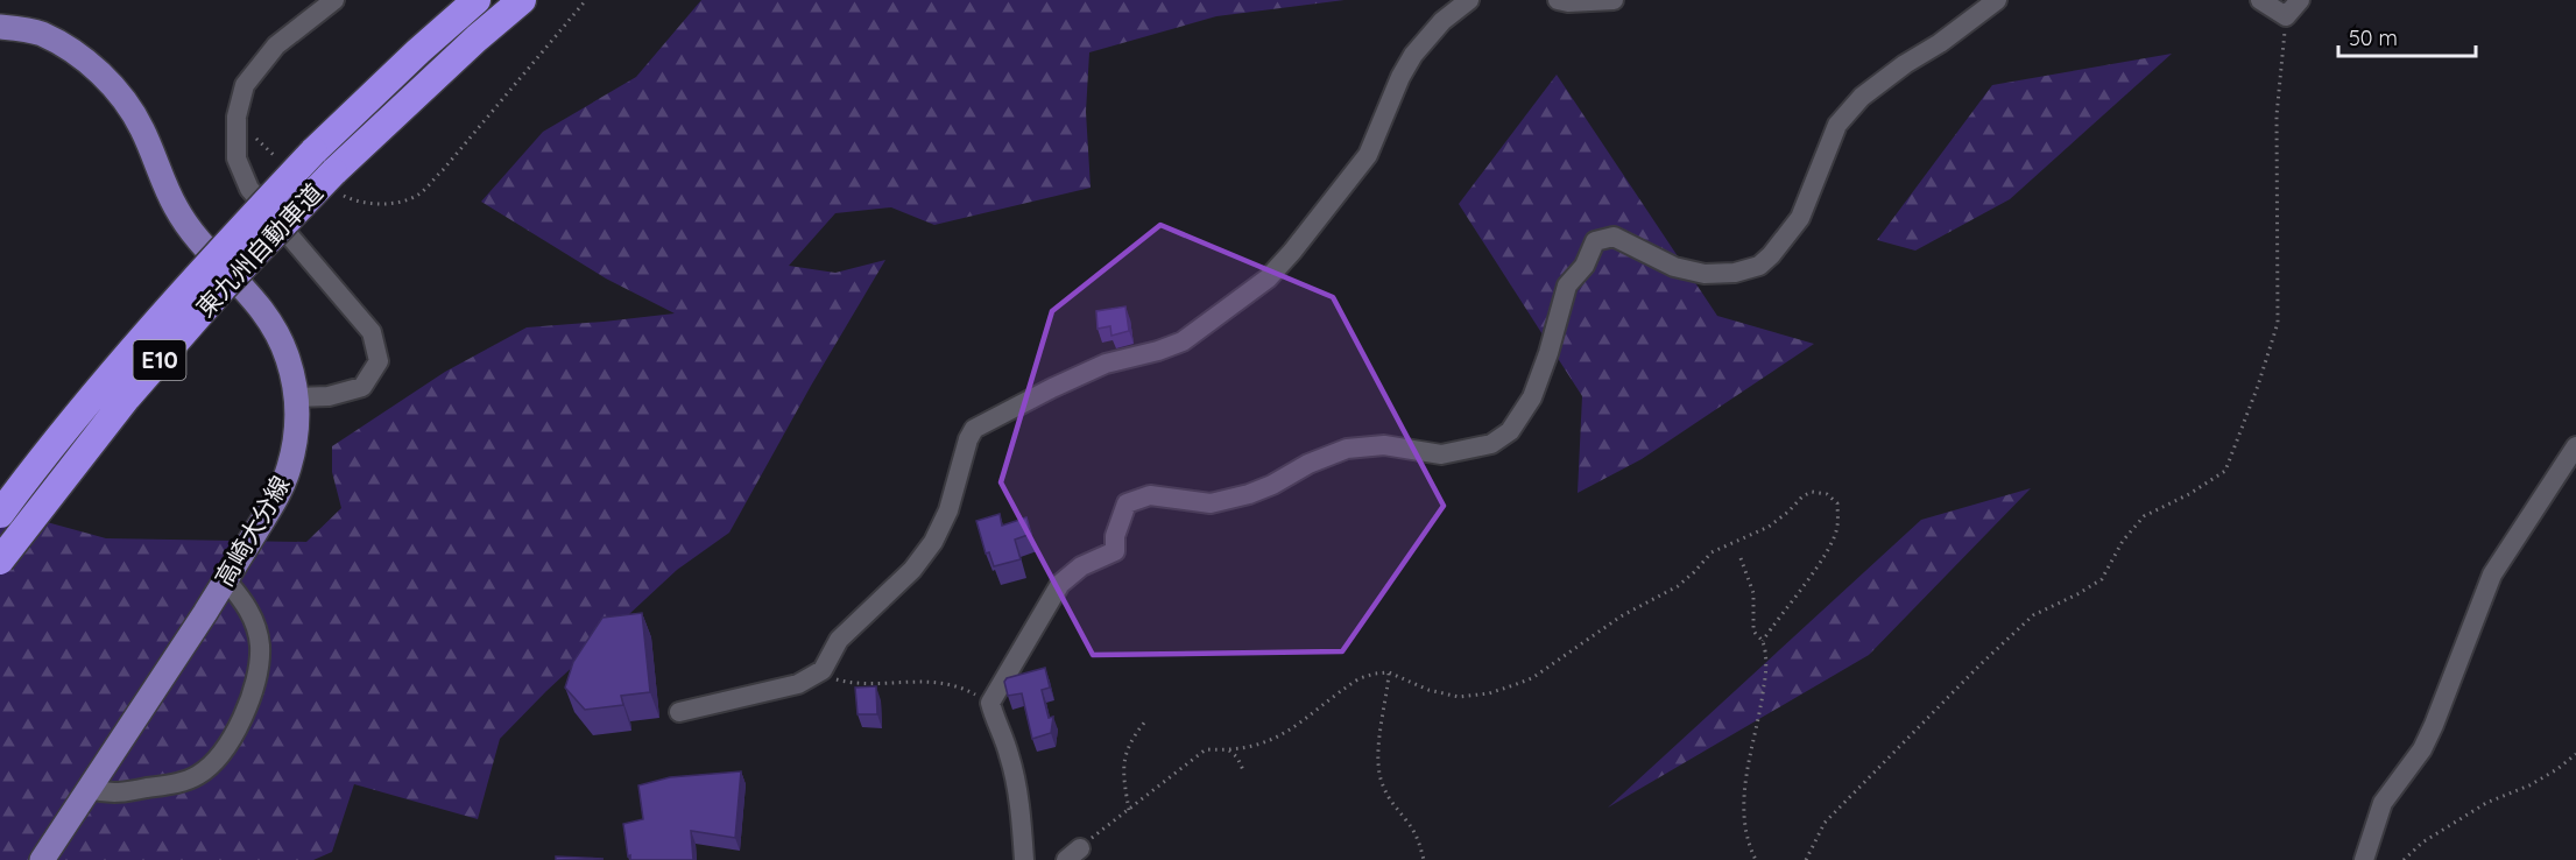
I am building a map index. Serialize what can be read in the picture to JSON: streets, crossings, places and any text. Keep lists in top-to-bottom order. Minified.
{"streets":{"highway":["東九州自動車道","E10"],"main road":["高崎大分線"]},"scale_bar":"50 m"}
